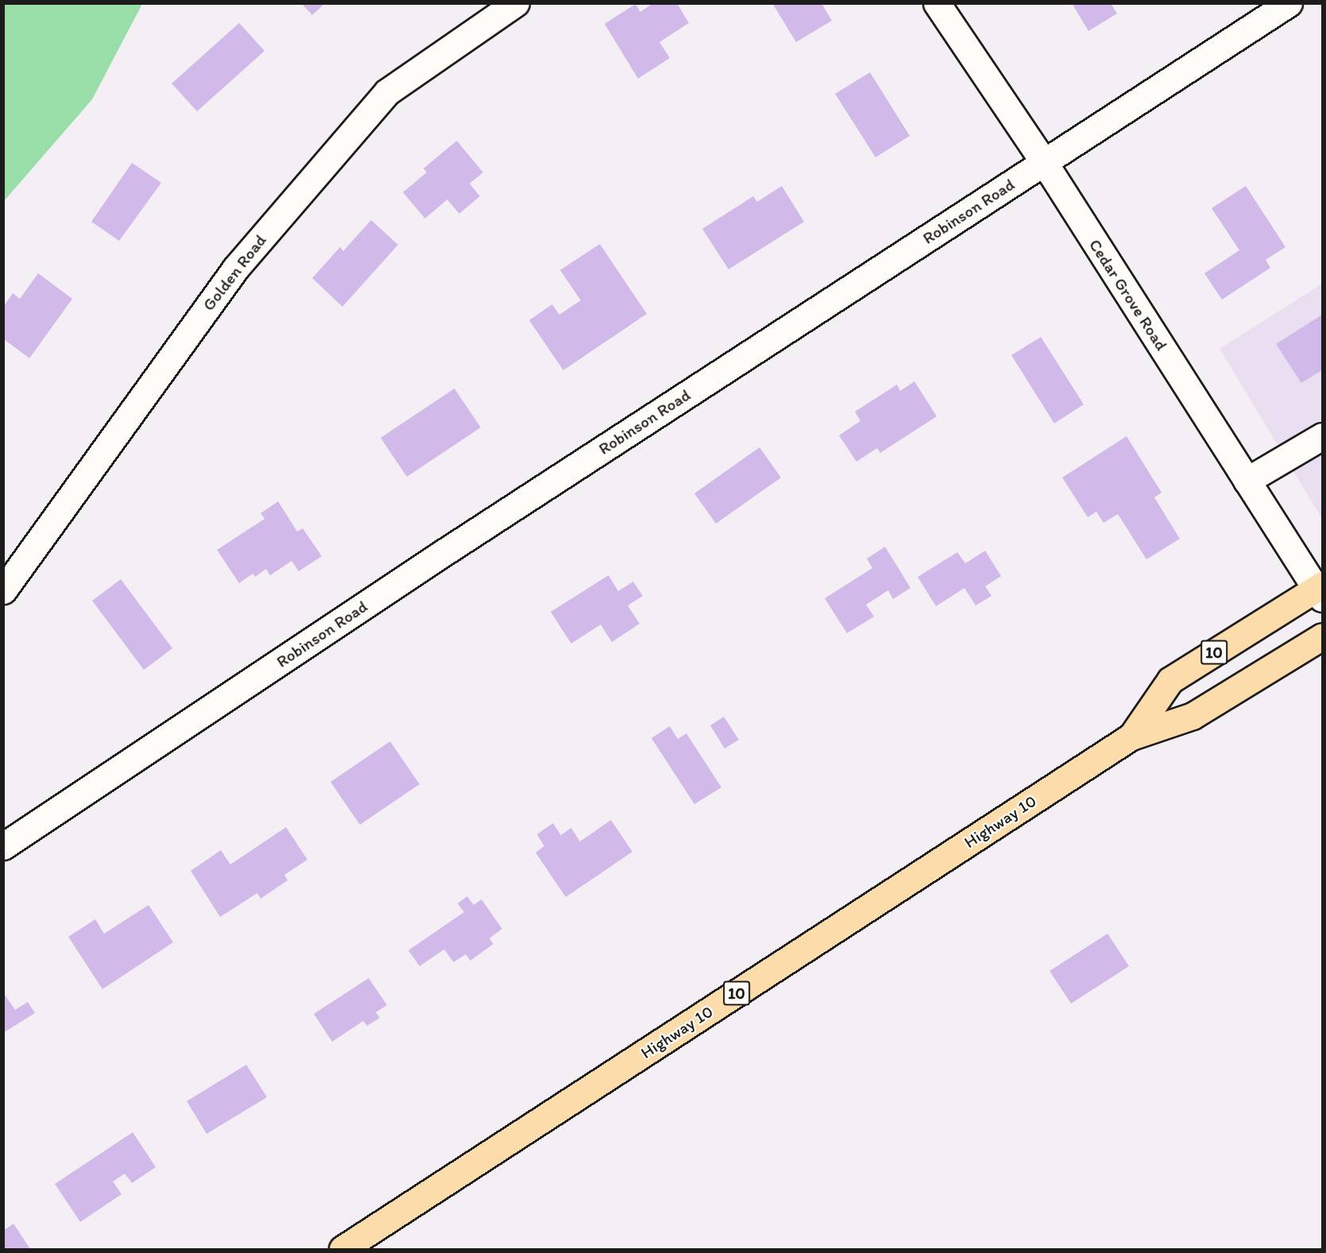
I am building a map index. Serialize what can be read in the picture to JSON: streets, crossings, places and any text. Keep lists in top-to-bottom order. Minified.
{"streets":{"highway":["10","Highway 10"],"street":["Robinson Road","Golden Road","Cedar Grove Road"]},"crossings":[["Robinson Road","Cedar Grove Road"],["Cedar Grove Road","Highway 10"]]}
